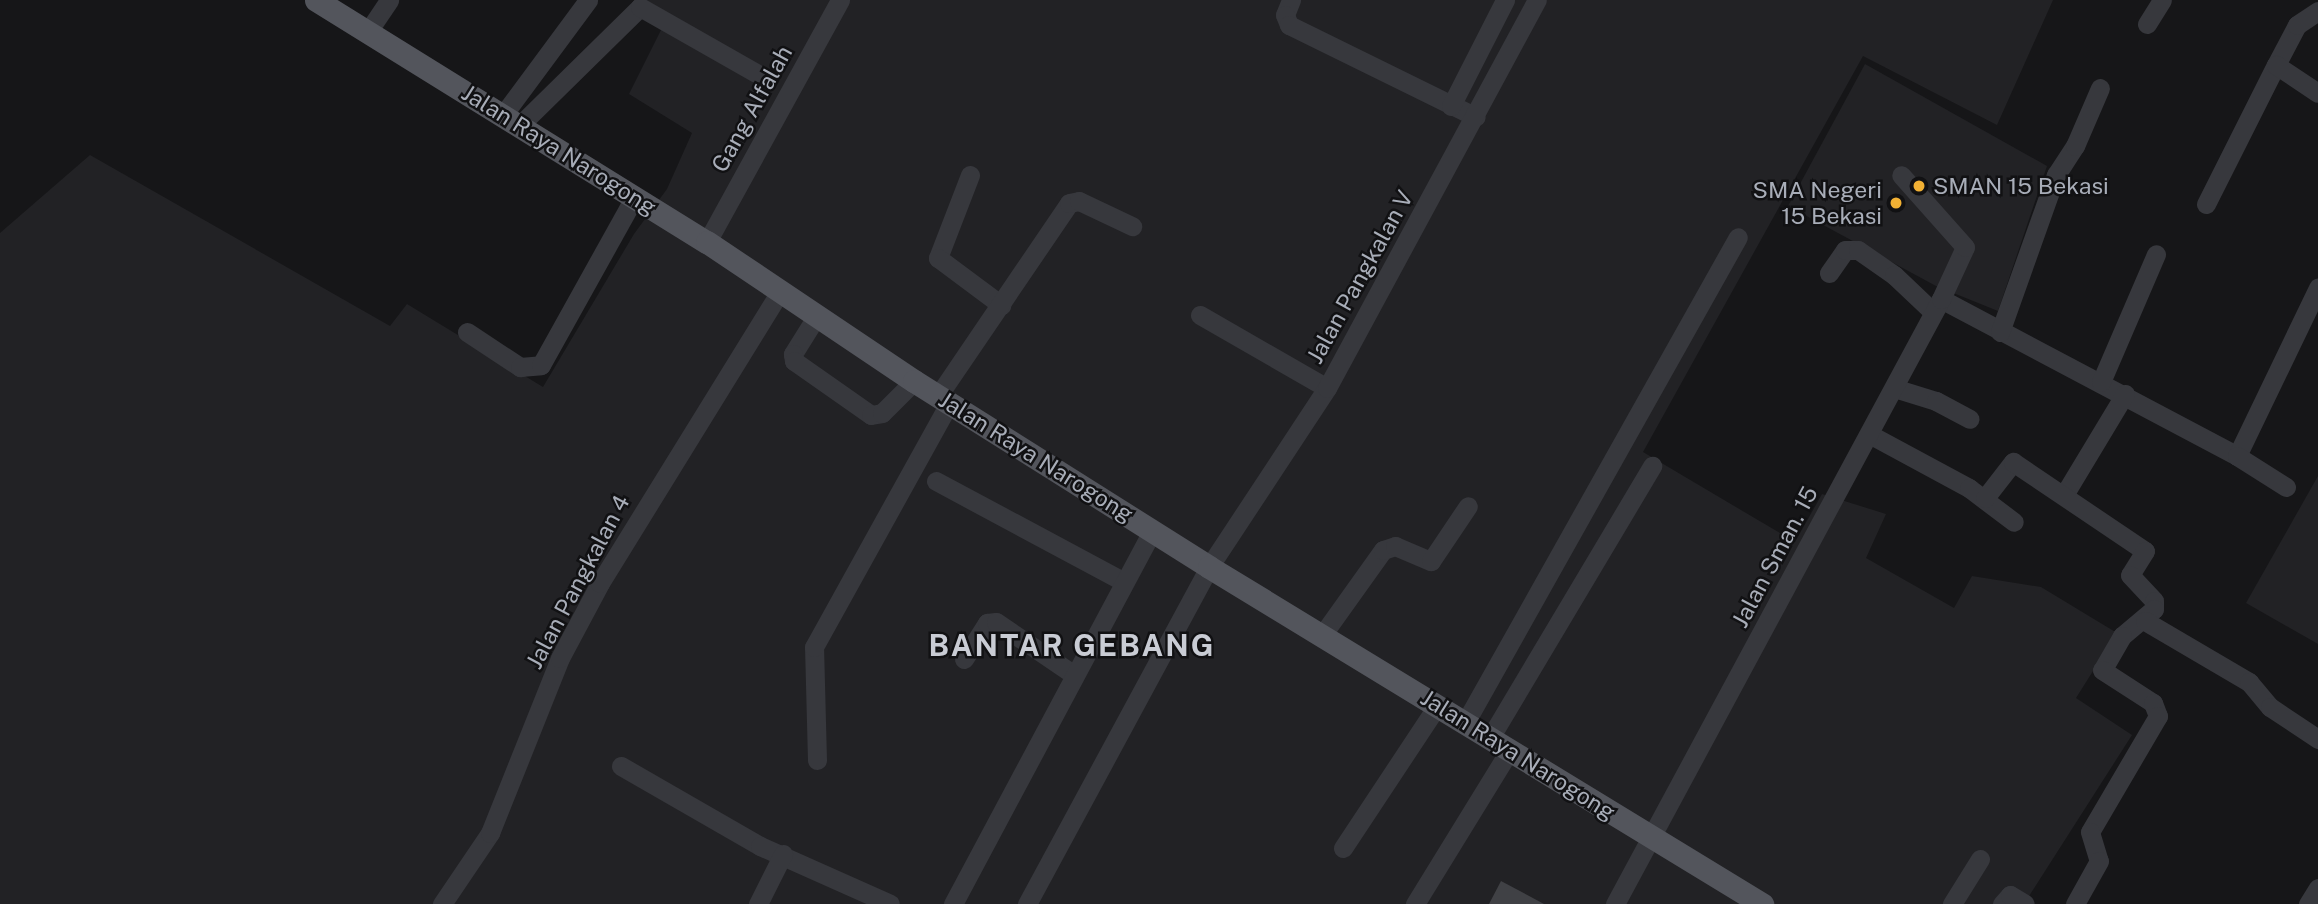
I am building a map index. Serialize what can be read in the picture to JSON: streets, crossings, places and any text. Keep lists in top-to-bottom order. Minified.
{"streets":{"main road":["Jalan Raya Narogong"],"street":["Gang Alfalah","Jalan Pangkalan V","Jalan Sman. 15","Jalan Pangkalan 4"]},"crossings":[["Gang Alfalah","Jalan Raya Narogong"],["Jalan Raya Narogong","Jalan Pangkalan V"],["Jalan Raya Narogong","Jalan Sman. 15"],["Jalan Raya Narogong","Jalan Pangkalan 4"]],"districts":["BANTAR GEBANG"],"places":["SMAN 15 Bekasi","SMA Negeri 15 Bekasi"]}
